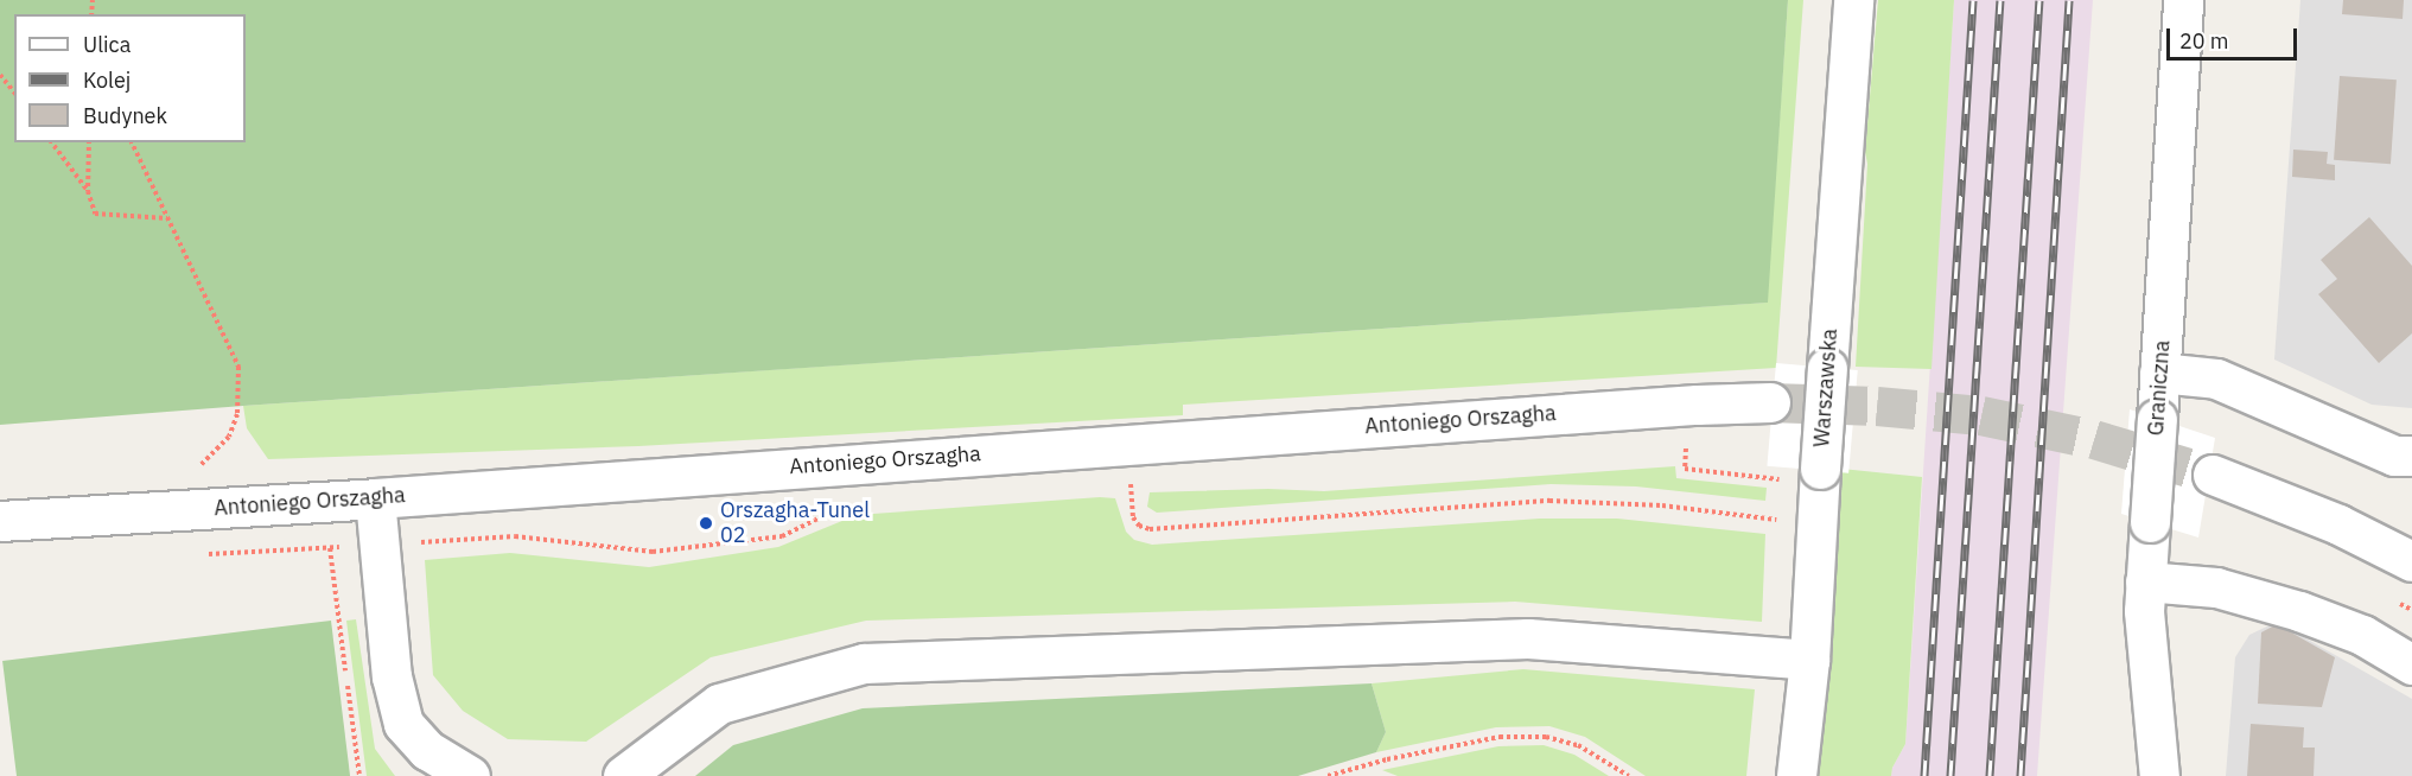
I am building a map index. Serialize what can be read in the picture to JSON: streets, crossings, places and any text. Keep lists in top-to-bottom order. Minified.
{"streets":{"street":["Warszawska","Graniczna","Antoniego Orszagha"]},"places":["Orszagha-Tunel 02"],"legend":["Ulica","Kolej","Budynek"],"scale_bar":"20 m"}
